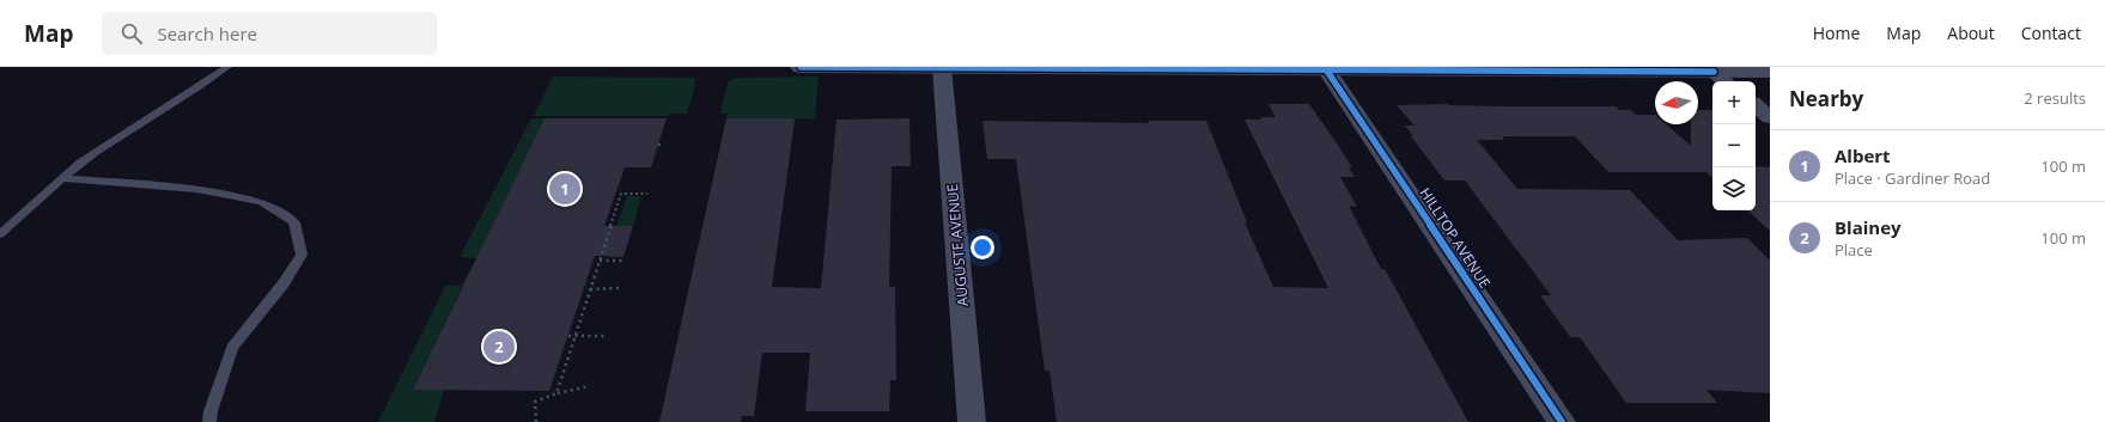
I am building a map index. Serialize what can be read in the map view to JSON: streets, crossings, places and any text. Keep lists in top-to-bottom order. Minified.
{"streets":{"street":["HILLTOP AVENUE","AUGUSTE AVENUE"]},"north":"left","page":{"header":"Map","search":"Search here","nav":["Home","Map","About","Contact"],"heading":["Nearby","2 results"],"map_buttons":["+","−"],"list":[{"mark":"1","name":"Albert","note":"Place · Gardiner Road","value":"100 m"},{"mark":"2","name":"Blainey","note":"Place","value":"100 m"}],"pins":["1","2"]}}
